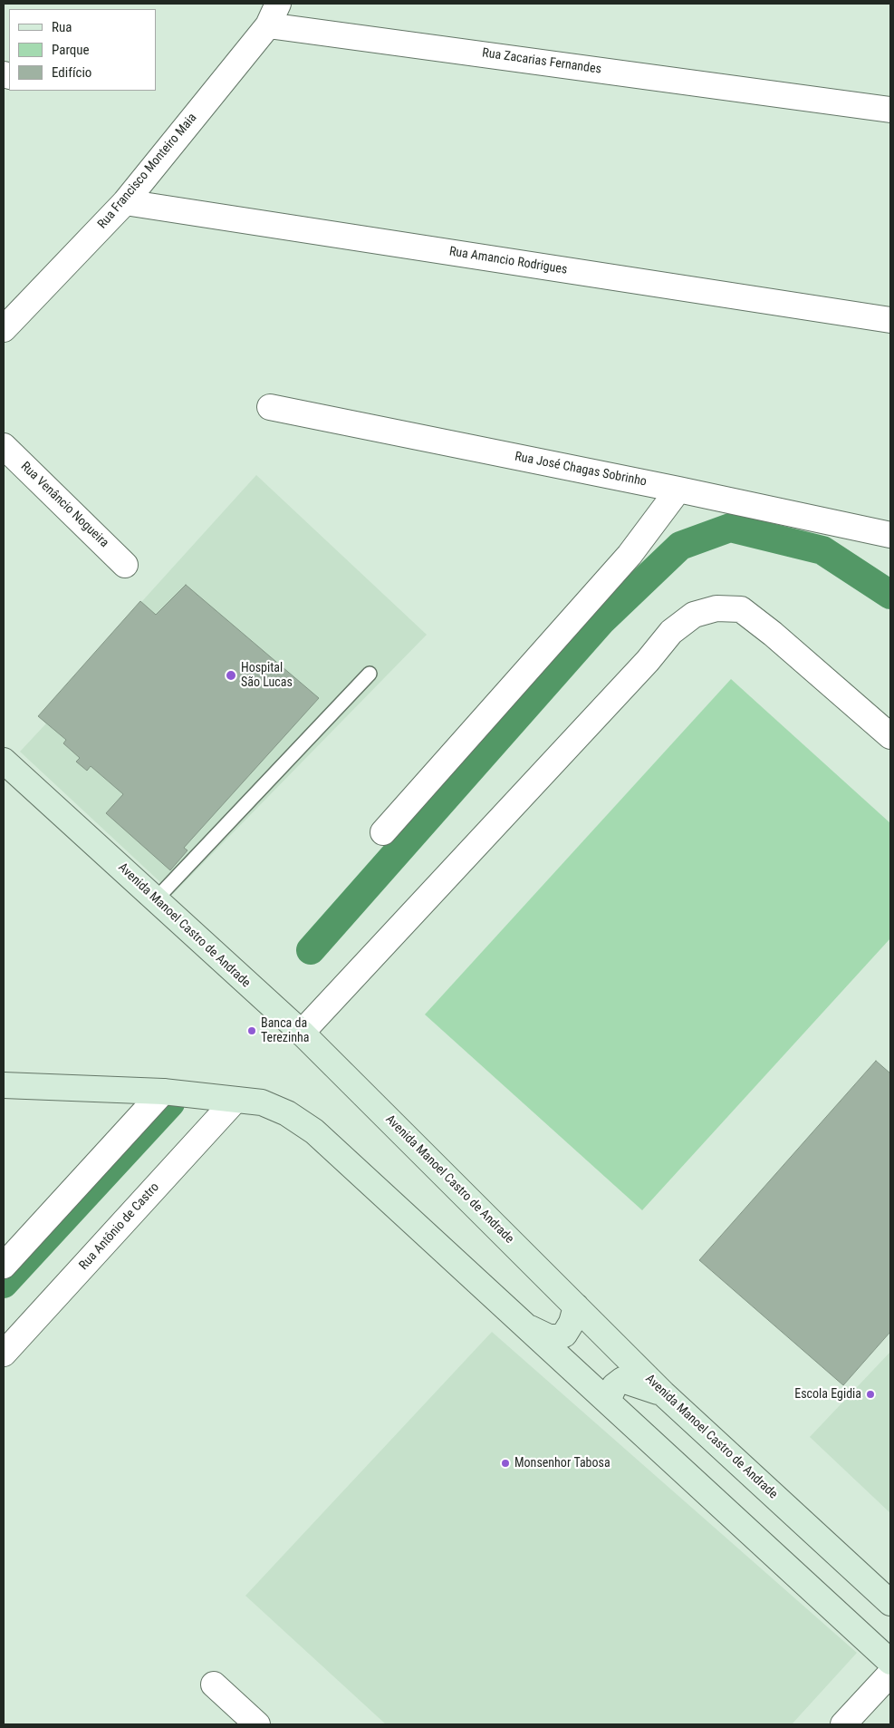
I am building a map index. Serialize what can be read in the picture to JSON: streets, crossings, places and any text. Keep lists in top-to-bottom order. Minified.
{"streets":{"main road":["Avenida Manoel Castro de Andrade"],"street":["Rua Zacarias Fernandes","Rua Francisco Monteiro Maia","Rua Amancio Rodrigues","Rua José Chagas Sobrinho","Rua Venâncio Nogueira","Rua Antônio de Castro"]},"crossings":[["Rua Zacarias Fernandes","Rua Francisco Monteiro Maia"],["Rua Francisco Monteiro Maia","Rua Amancio Rodrigues"]],"places":["Hospital São Lucas","Banca da Terezinha","Escola Egidia","Monsenhor Tabosa"],"legend":["Rua","Parque","Edifício"]}
